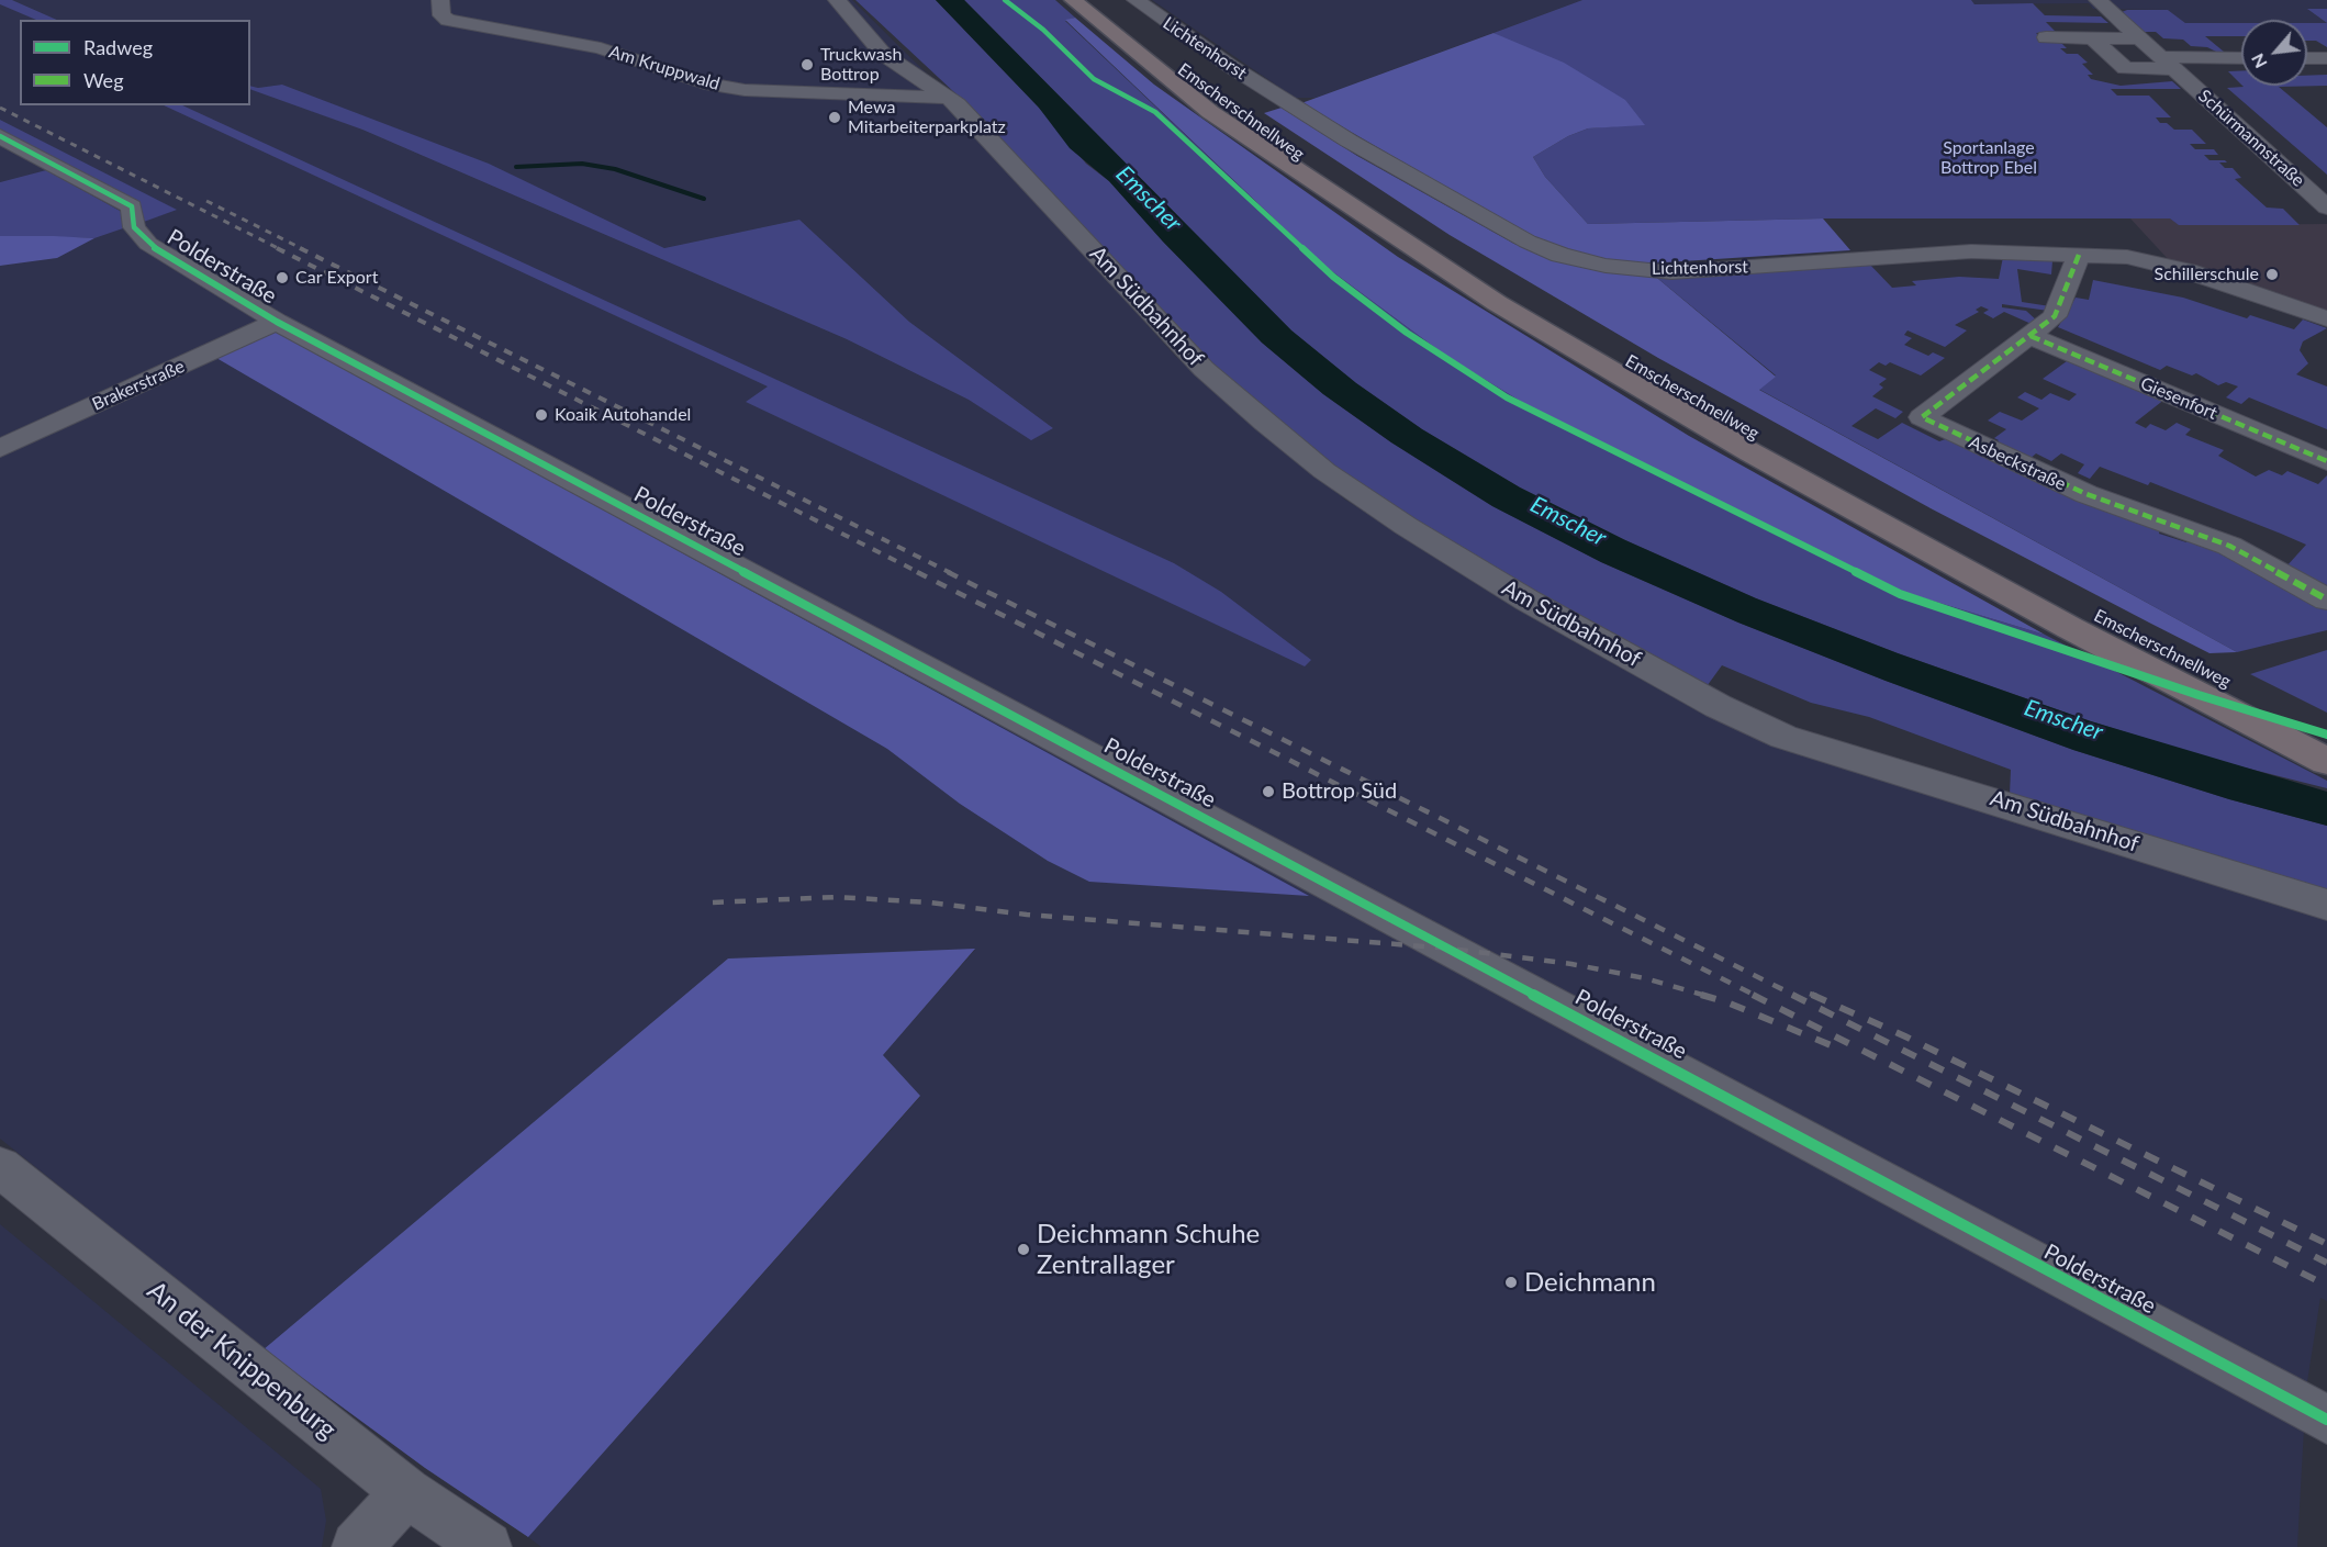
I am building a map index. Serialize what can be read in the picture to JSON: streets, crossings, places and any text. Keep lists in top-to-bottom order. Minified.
{"streets":{"highway":["Emscherschnellweg"],"street":["Lichtenhorst","Am Kruppwald","Schürmannstraße","Polderstraße","Am Südbahnhof","Brakerstraße","Giesenfort","Asbeckstraße","An der Knippenburg"]},"crossings":[["Lichtenhorst","Asbeckstraße"],["Am Kruppwald","Am Südbahnhof"],["Polderstraße","Brakerstraße"],["Giesenfort","Asbeckstraße"]],"water":["Emscher"],"parks":["Sportanlage Bottrop Ebel"],"places":["Truckwash Bottrop","Mewa Mitarbeiterparkplatz","Schillerschule","Car Export","Koaik Autohandel","Bottrop Süd","Deichmann Schuhe Zentrallager","Deichmann"],"legend":["Radweg","Weg"],"north":"bottom left"}
